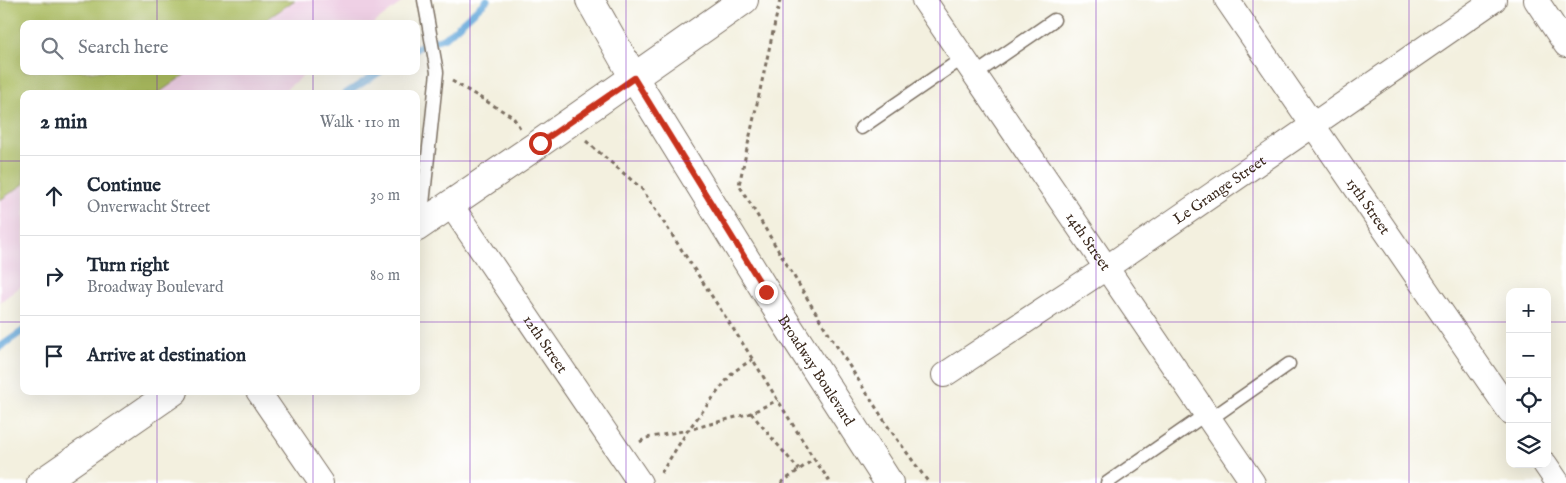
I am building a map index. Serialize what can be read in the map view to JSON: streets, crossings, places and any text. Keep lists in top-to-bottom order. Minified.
{"streets":{"main road":["Broadway Boulevard"],"street":["Le Grange Street","15th Street","14th Street","12th Street"]},"crossings":[["Le Grange Street","15th Street"],["Le Grange Street","14th Street"]],"page":{"search":"Search here","heading":["2 min","Walk · 110 m"],"list":[["Continue","Onverwacht Street","30 m"],["Turn right","Broadway Boulevard","80 m"],"Arrive at destination"],"map_buttons":["+","−"]}}
